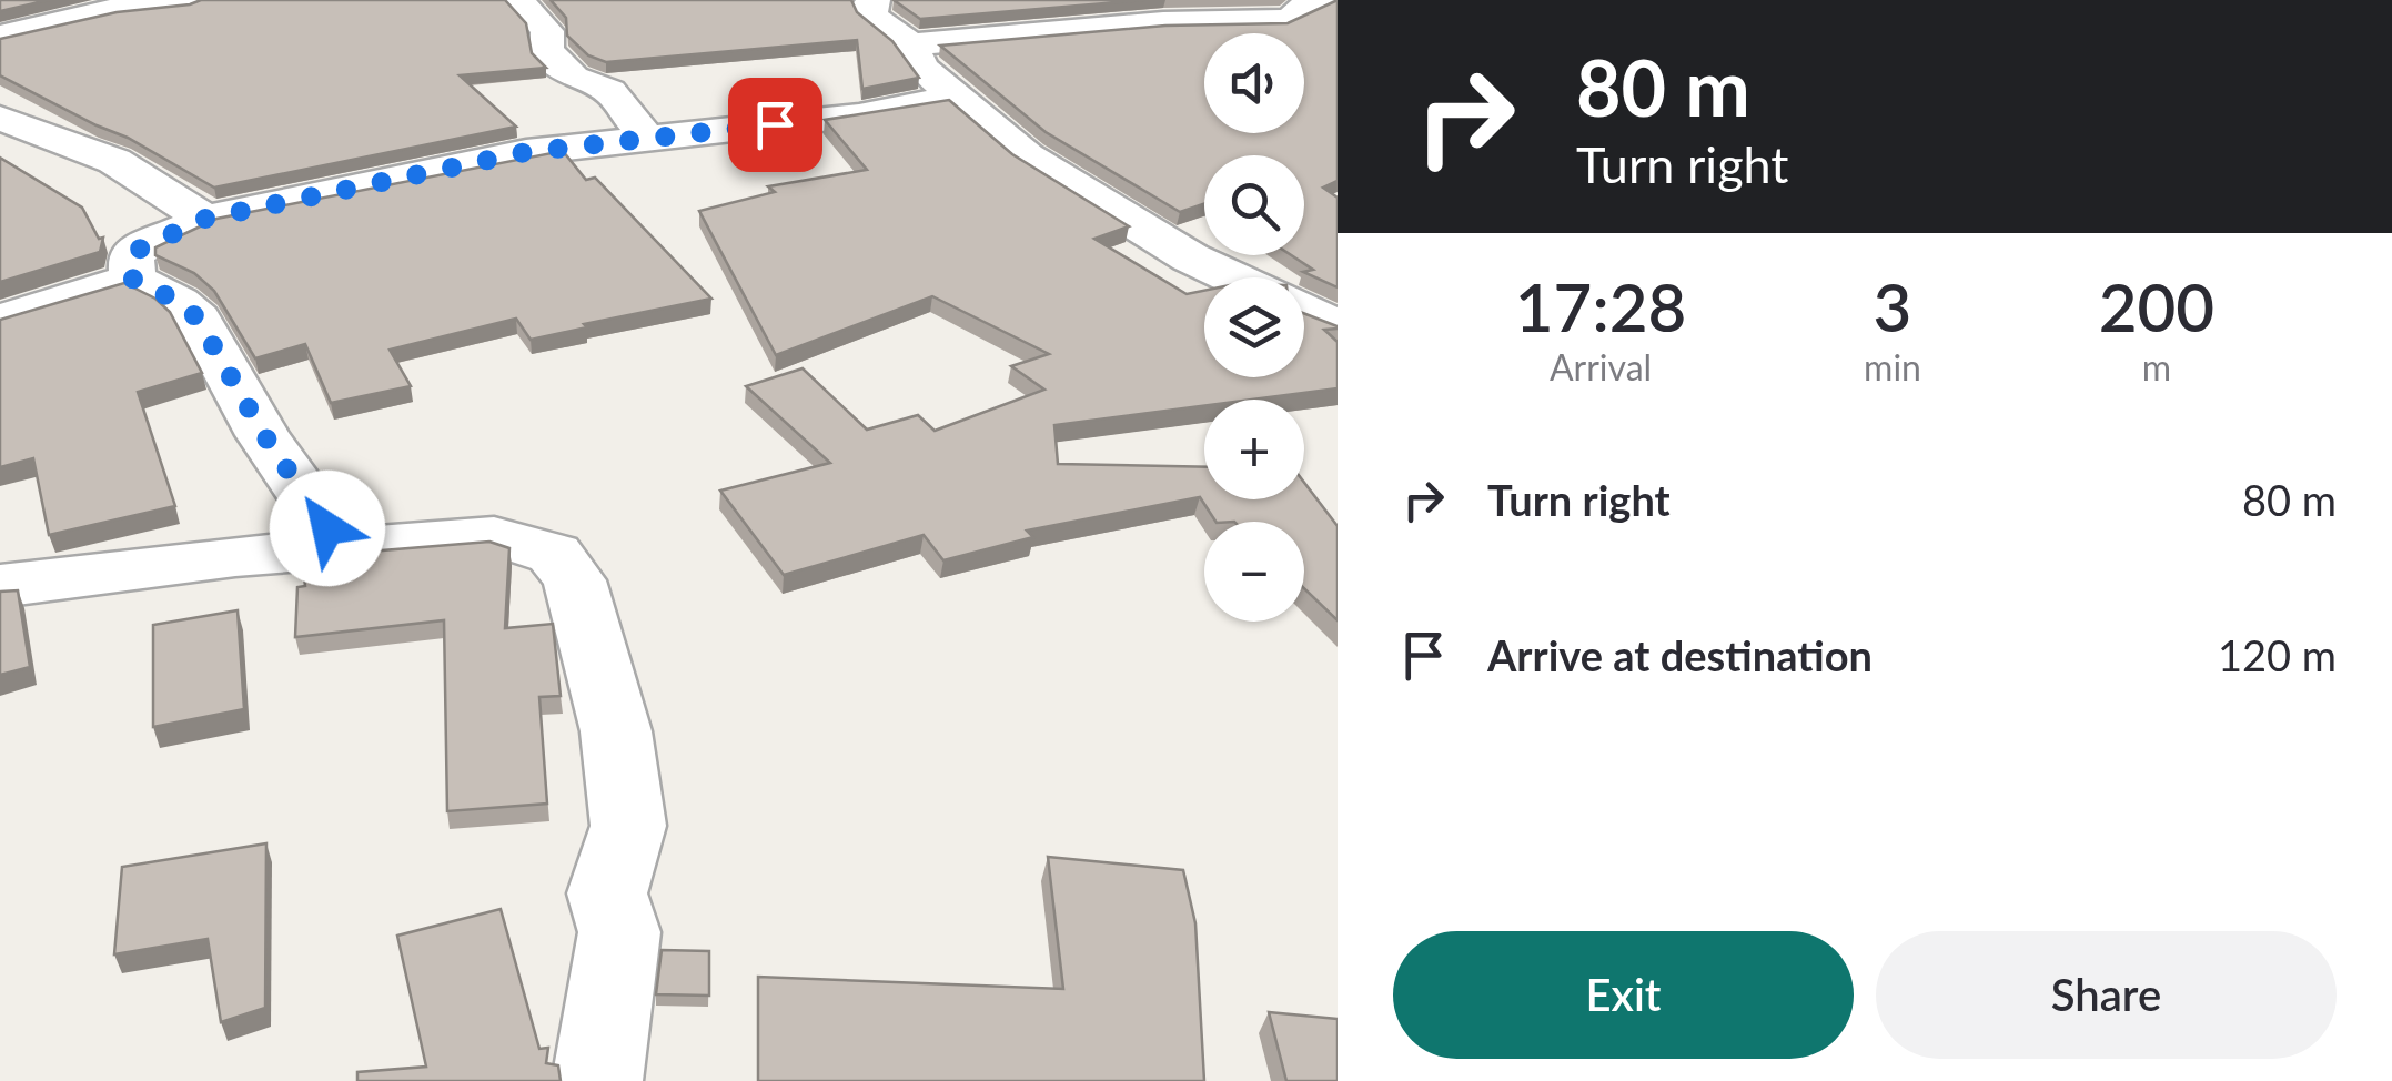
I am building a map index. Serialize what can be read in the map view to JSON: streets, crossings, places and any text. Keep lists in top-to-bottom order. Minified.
{"page":{"turn":["80 m","Turn right"],"map_buttons":["+","−"],"eta":["17:28","Arrival","3","min","200","m"],"list":[{"name":"Turn right","value":"80 m"},{"name":"Arrive at destination","value":"120 m"}],"buttons":["Exit","Share"]}}
